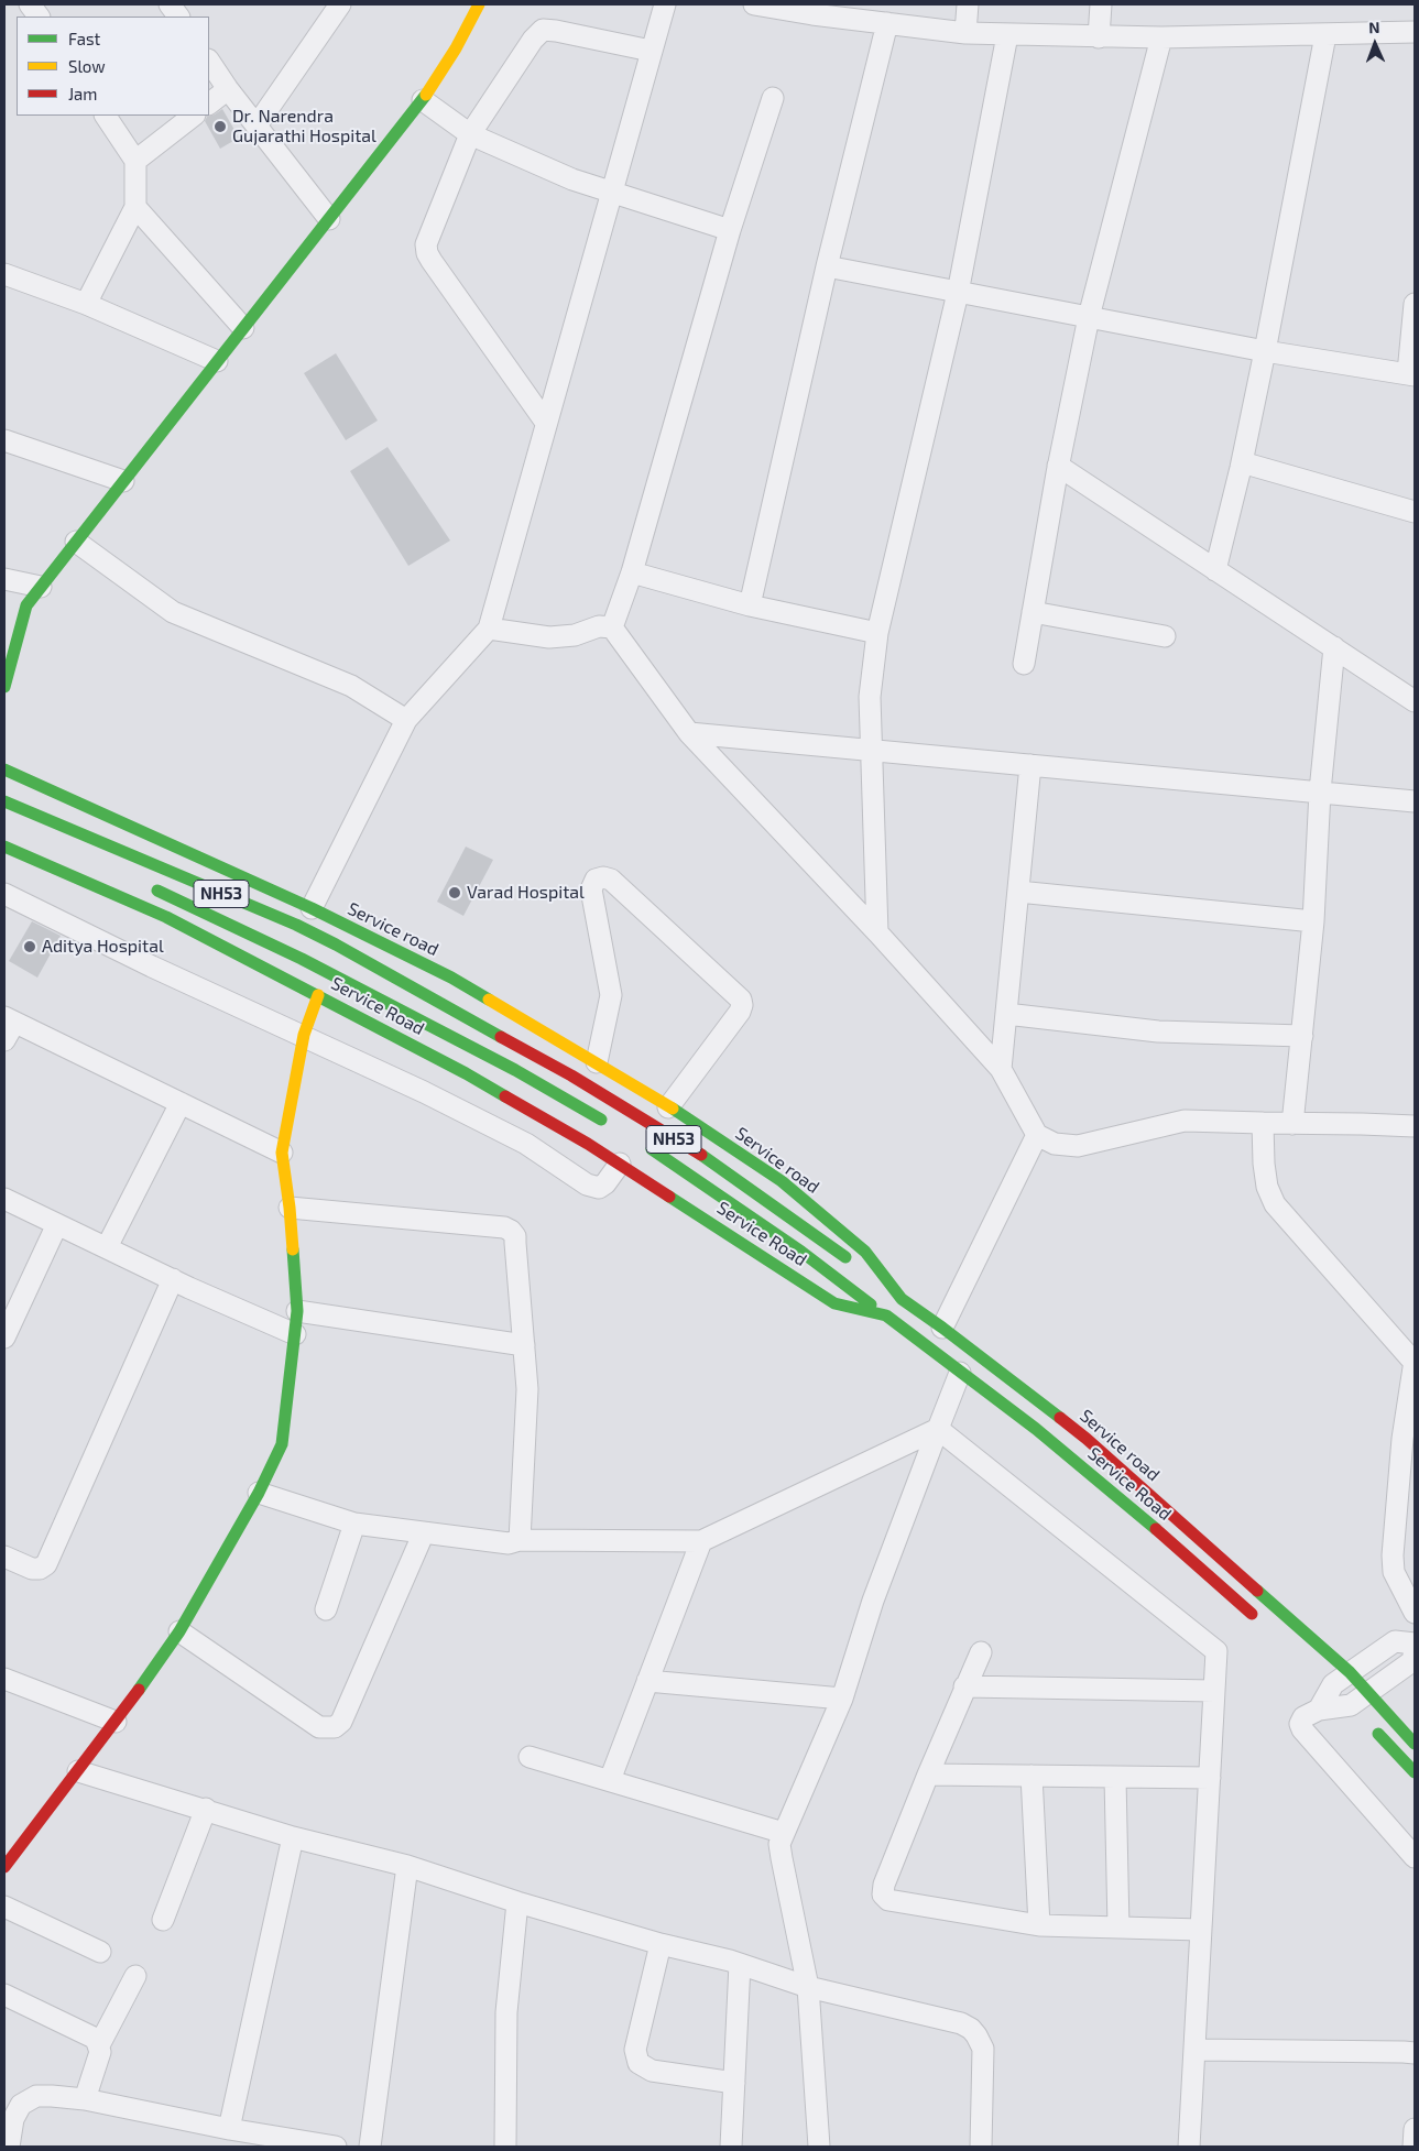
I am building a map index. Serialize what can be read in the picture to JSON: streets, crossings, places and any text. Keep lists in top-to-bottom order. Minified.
{"streets":{"main road":["NH53","Service road","Service Road"]},"crossings":[["NH53","Service road"],["NH53","Service Road"]],"places":["Dr. Narendra Gujarathi Hospital","Varad Hospital","Aditya Hospital"],"legend":["Fast","Slow","Jam"],"north":"top"}
